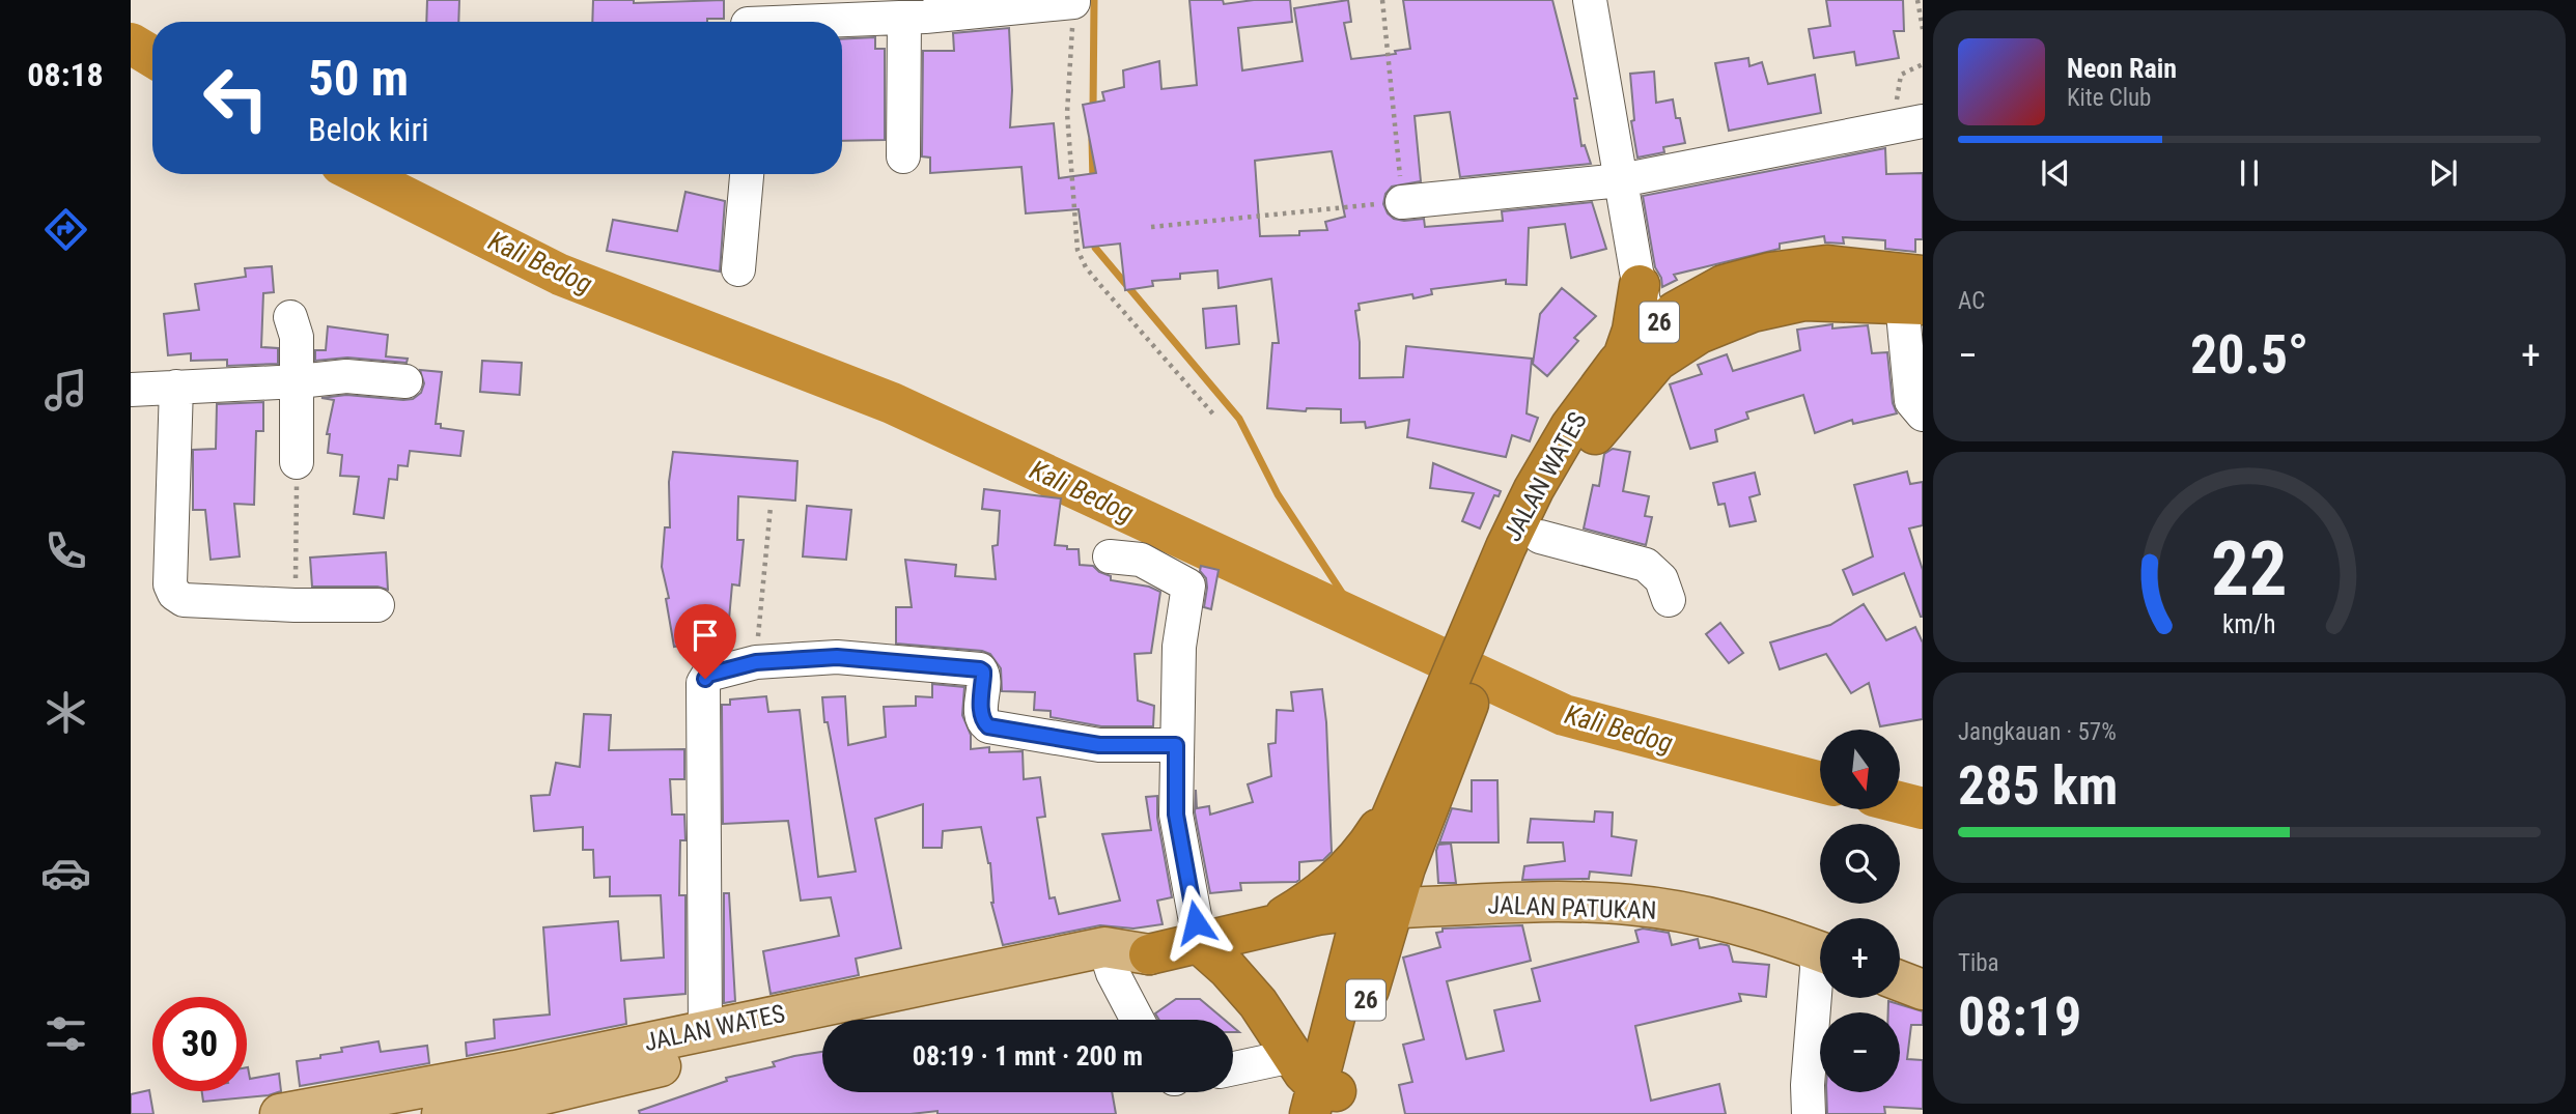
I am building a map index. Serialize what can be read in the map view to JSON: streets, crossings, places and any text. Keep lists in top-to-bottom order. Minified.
{"streets":{"highway":["26","JALAN WATES"],"main road":["JALAN PATUKAN"]},"crossings":[["26","JALAN WATES"],["26","JALAN PATUKAN"],["JALAN WATES","JALAN PATUKAN"]],"water":["Kali Bedog"],"north":"bottom","page":{"tabs":"08:18","turn":["50 m","Belok kiri"],"song":["Neon Rain","Kite Club"],"tile":["AC",["Jangkauan · 57%","285 km"],["Tiba","08:19"]],"heat":["−","20.5°","+"],"map_buttons":["+","−"],"limit":"30","trip":"08:19 · 1 mnt · 200 m","gauge":["22","km/h"]}}
